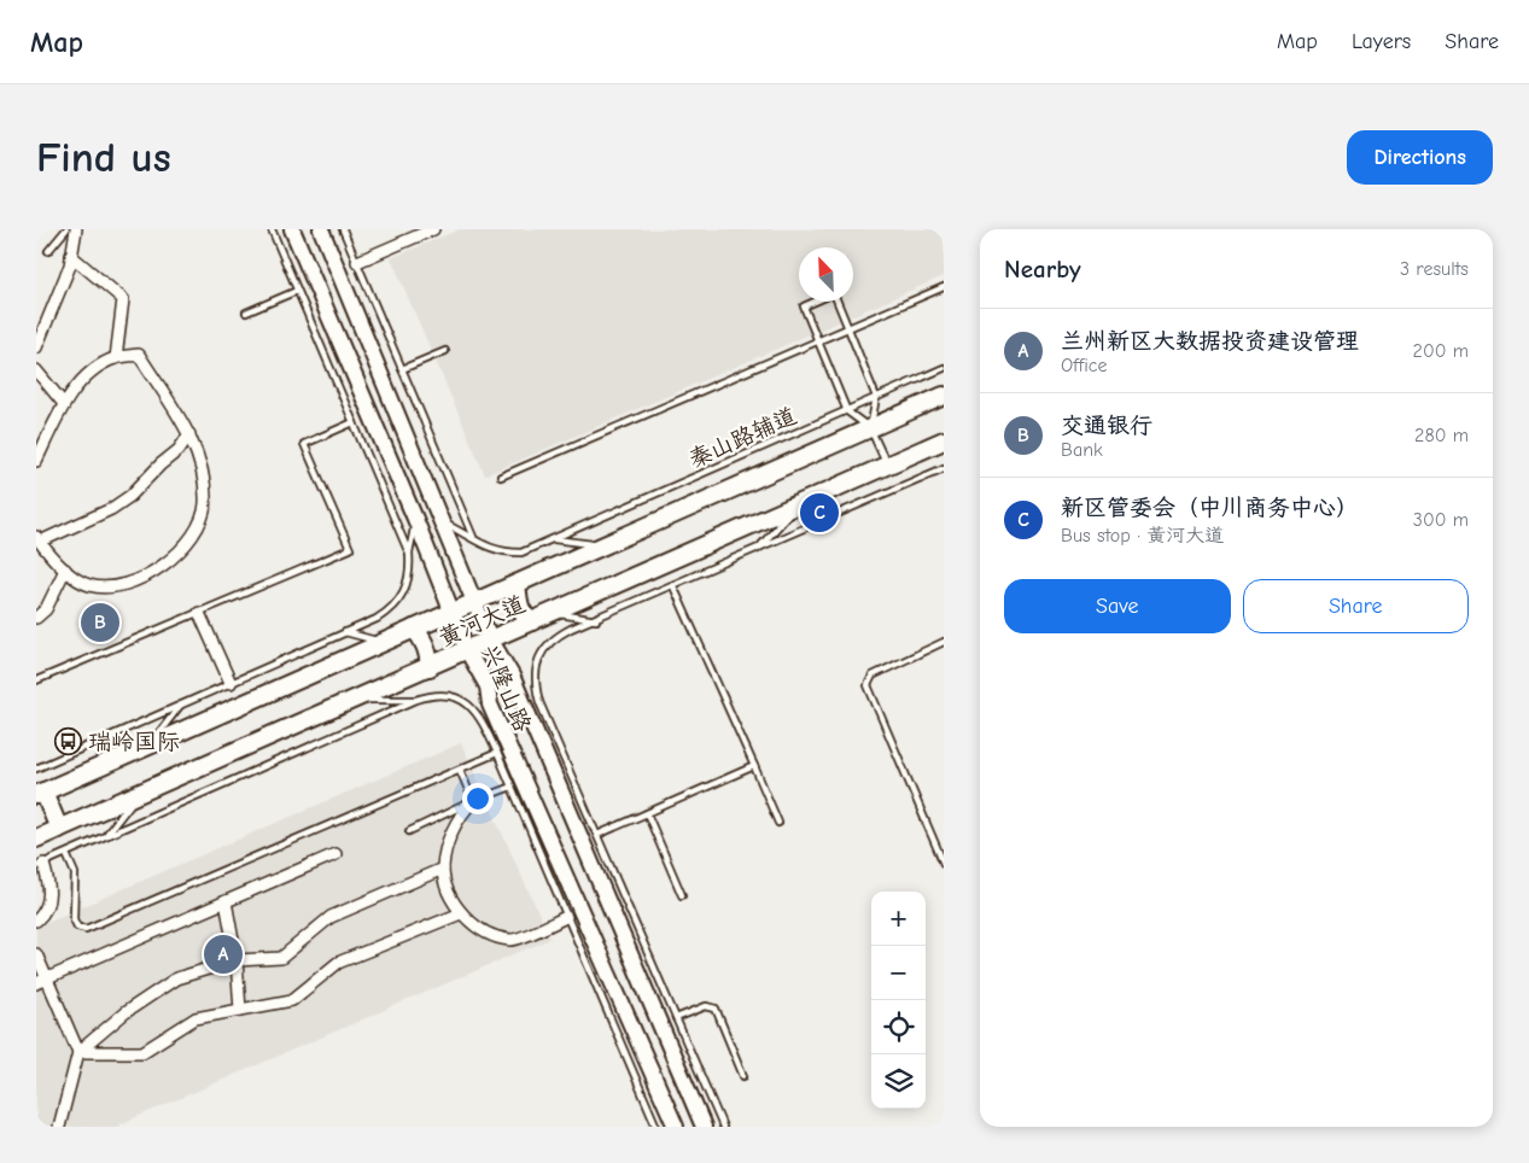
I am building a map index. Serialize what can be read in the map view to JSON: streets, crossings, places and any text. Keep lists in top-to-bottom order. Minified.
{"streets":{"main road":["黄河大道"],"street":["兴隆山路"],"lane":["秦山路辅道"]},"crossings":[["秦山路辅道","兴隆山路"],["黄河大道","兴隆山路"]],"places":{"bus stop":["瑞岭国际"]},"north":"top left","page":{"header":"Map","nav":["Map","Layers","Share"],"buttons":["Directions",["Save","Share"]],"title":"Find us","heading":["Nearby","3 results"],"list":[{"mark":"A","name":"兰州新区大数据投资建设管理","note":"Office","value":"200 m"},{"mark":"B","name":"交通银行","note":"Bank","value":"280 m"},{"mark":"C","name":"新区管委会（中川商务中心）","note":"Bus stop · 黄河大道","value":"300 m"}],"pins":["C","B","A"],"map_buttons":["+","−"]}}
